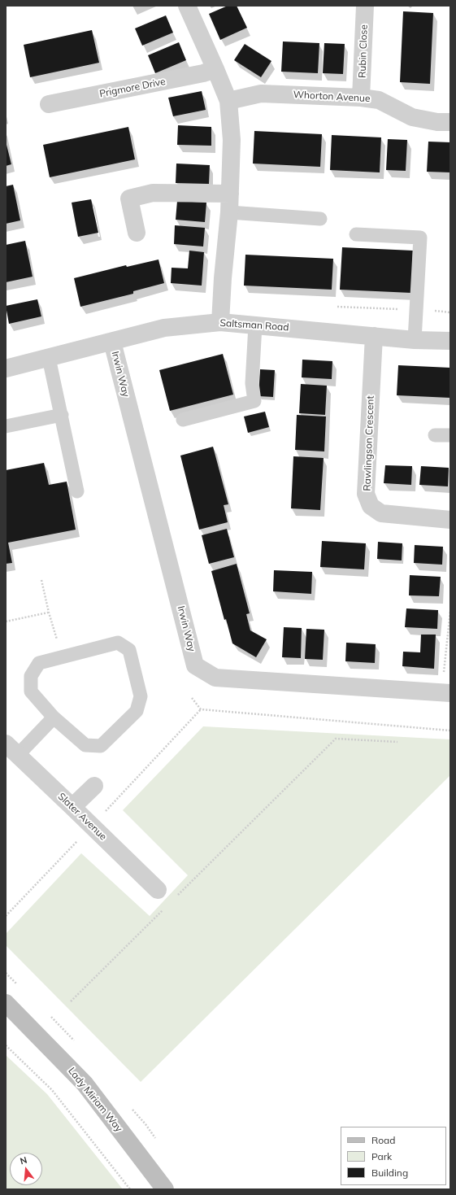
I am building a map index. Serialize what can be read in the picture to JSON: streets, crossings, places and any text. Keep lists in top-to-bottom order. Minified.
{"streets":{"street":["Rubin Close","Prigmore Drive","Whorton Avenue","Saltsman Road","Irwin Way","Rawlingson Crescent","Slater Avenue","Lady Miriam Way"]},"crossings":[["Rubin Close","Whorton Avenue"],["Saltsman Road","Irwin Way"],["Saltsman Road","Rawlingson Crescent"]],"legend":["Road","Park","Building"],"north":"top"}
